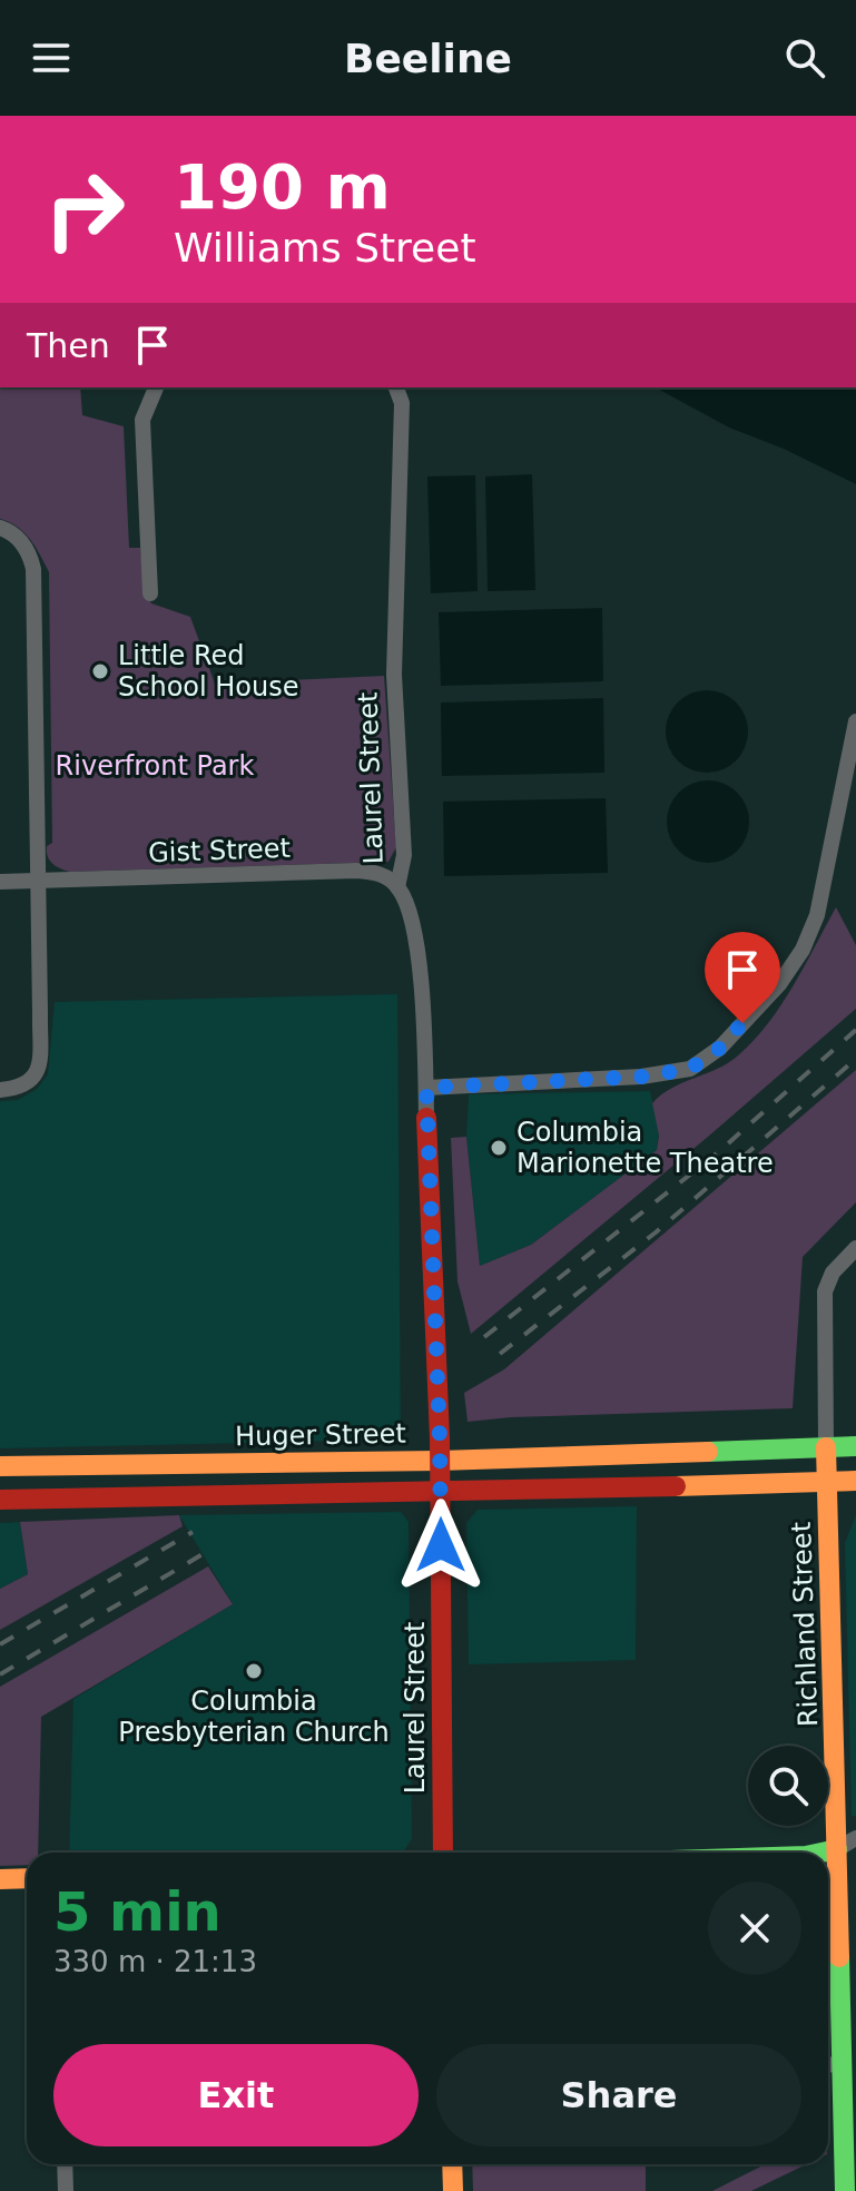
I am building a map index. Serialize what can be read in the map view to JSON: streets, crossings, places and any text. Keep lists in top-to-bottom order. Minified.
{"streets":{"main road":["Laurel Street","Huger Street","Richland Street"],"street":["Gist Street"]},"crossings":[["Laurel Street","Gist Street"],["Laurel Street","Huger Street"],["Huger Street","Richland Street"]],"parks":["Riverfront Park"],"places":["Little Red School House","Columbia Marionette Theatre","Columbia Presbyterian Church"],"page":{"header":"Beeline","turn":["190 m","Williams Street"],"then":"Then","heading":["5 min","330 m · 21:13"],"buttons":["Exit","Share"]}}
